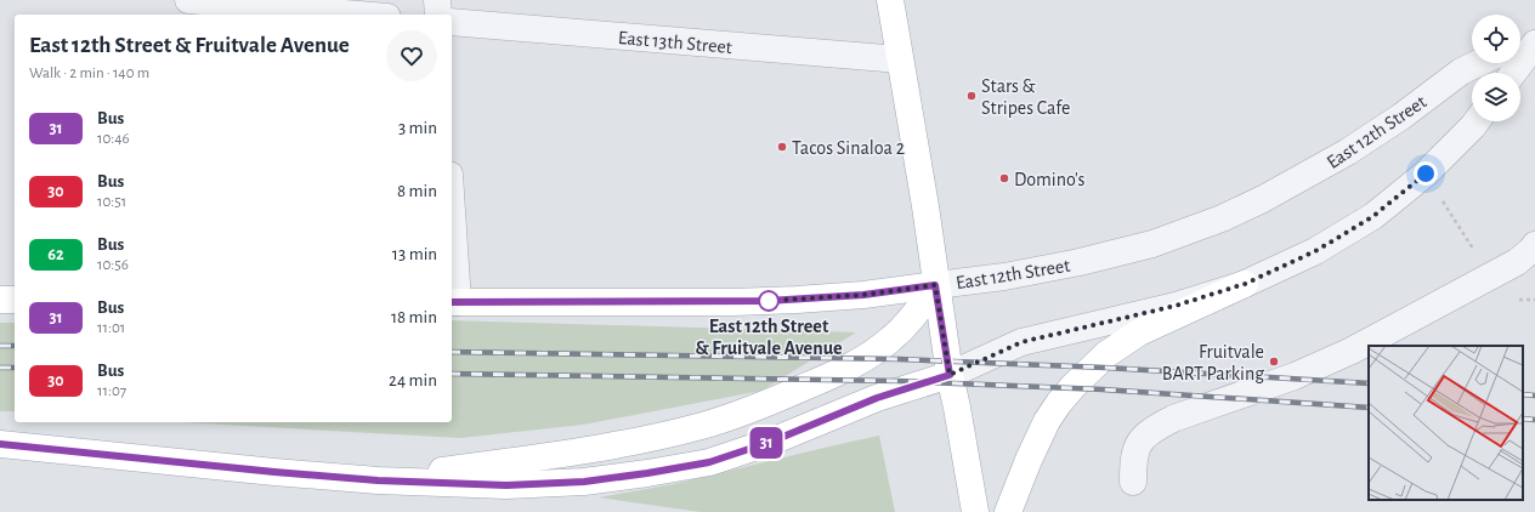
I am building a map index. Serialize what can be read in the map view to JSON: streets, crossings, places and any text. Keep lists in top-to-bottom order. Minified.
{"streets":{"main road":["East 12th Street"],"street":["East 13th Street"]},"places":["Stars & Stripes Cafe","Tacos Sinaloa 2","Domino's","East 12th Street & Fruitvale Avenue","Fruitvale BART Parking"],"lines":["bus line 31"],"page":{"on_map":"31","heading":["East 12th Street & Fruitvale Avenue","Walk · 2 min · 140 m"],"list":[{"mark":"31","name":"Bus","note":"10:46","value":"3 min"},{"mark":"30","name":"Bus","note":"10:51","value":"8 min"},{"mark":"62","name":"Bus","note":"10:56","value":"13 min"},{"mark":"31","name":"Bus","note":"11:01","value":"18 min"},{"mark":"30","name":"Bus","note":"11:07","value":"24 min"}]}}
